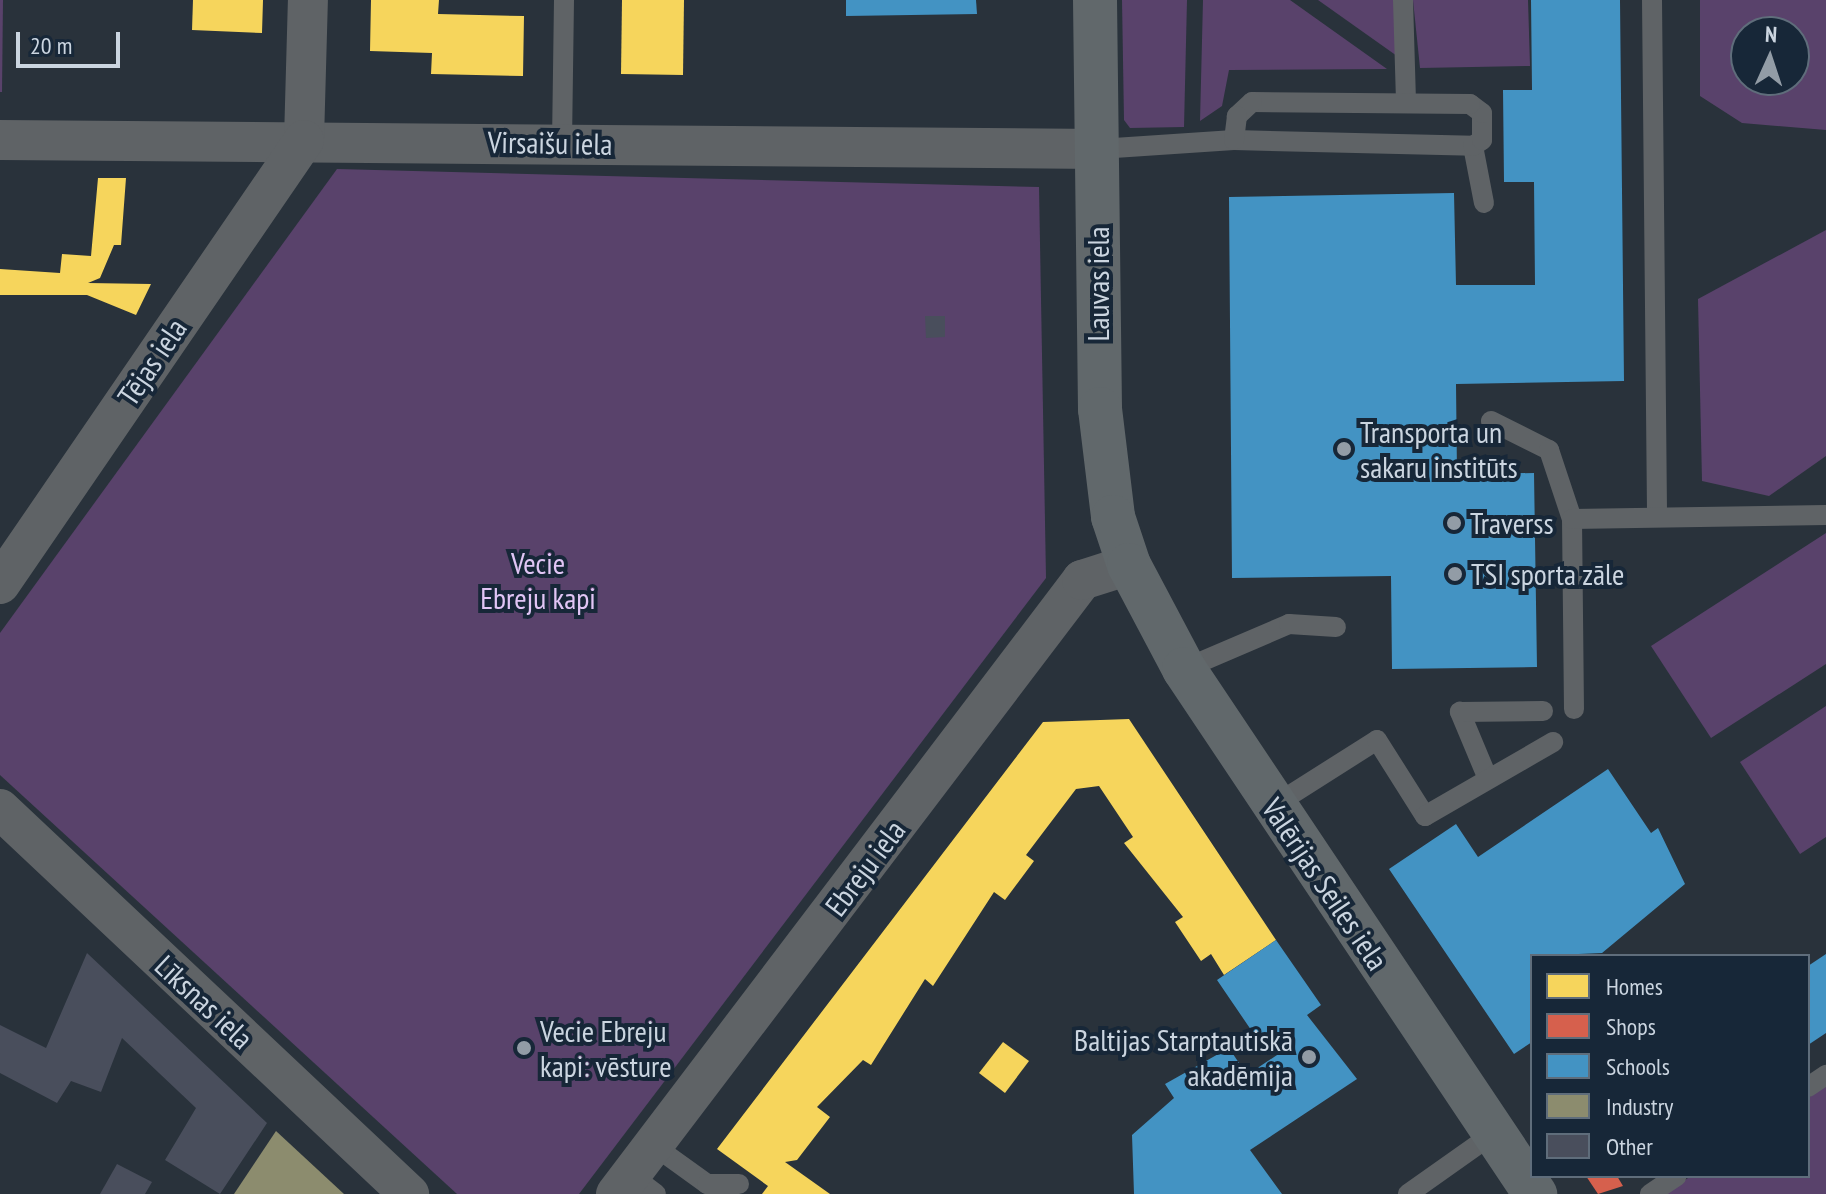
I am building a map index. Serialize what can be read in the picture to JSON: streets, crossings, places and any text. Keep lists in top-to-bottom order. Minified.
{"streets":{"street":["Virsaišu iela","Lauvas iela","Tējas iela","Ebreju iela","Valērijas Seiles iela","Līksnas iela"]},"crossings":[["Virsaišu iela","Lauvas iela"],["Virsaišu iela","Tējas iela"],["Lauvas iela","Ebreju iela"],["Lauvas iela","Valērijas Seiles iela"],["Ebreju iela","Valērijas Seiles iela"]],"parks":["Vecie Ebreju kapi"],"places":["Transporta un sakaru institūts","Traverss","TSI sporta zāle","Vecie Ebreju kapi: vēsture","Baltijas Starptautiskā akadēmija"],"legend":["Homes","Shops","Schools","Industry","Other"],"scale_bar":"20 m","north":"top"}
